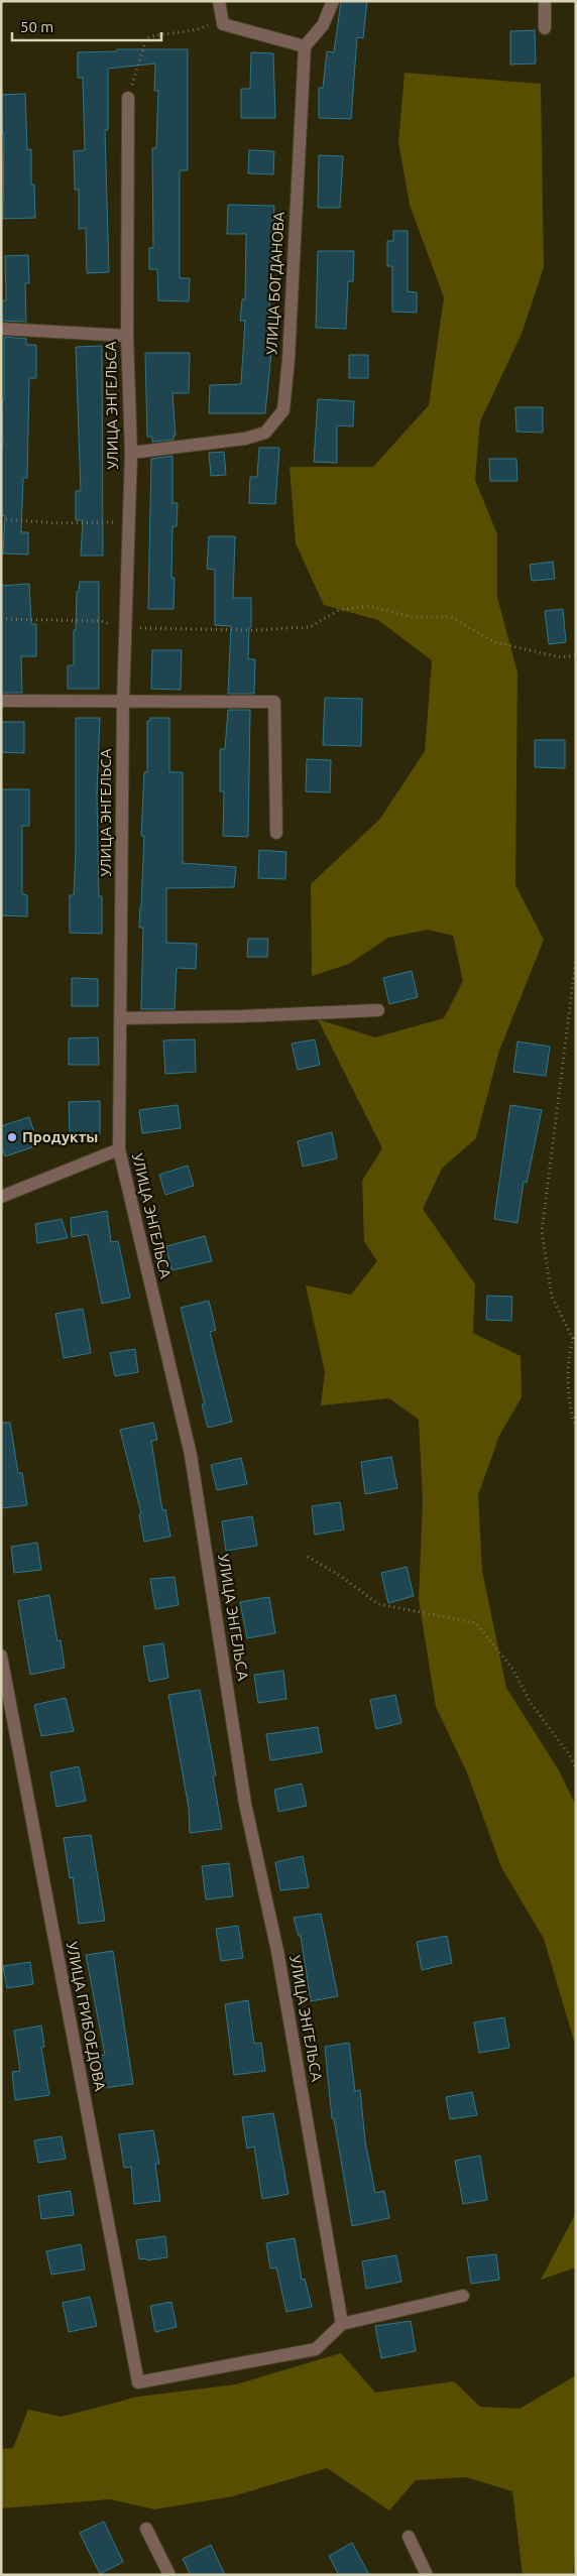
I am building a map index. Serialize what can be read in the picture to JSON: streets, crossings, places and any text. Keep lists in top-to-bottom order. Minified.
{"streets":{"street":["УЛИЦА БОГДАНОВА","УЛИЦА ЭНГЕЛЬСА","УЛИЦА ГРИБОЕДОВА"]},"crossings":[["УЛИЦА БОГДАНОВА","УЛИЦА ЭНГЕЛЬСА"],["УЛИЦА ЭНГЕЛЬСА","УЛИЦА ГРИБОЕДОВА"]],"places":["Продукты"],"scale_bar":"50 m"}
